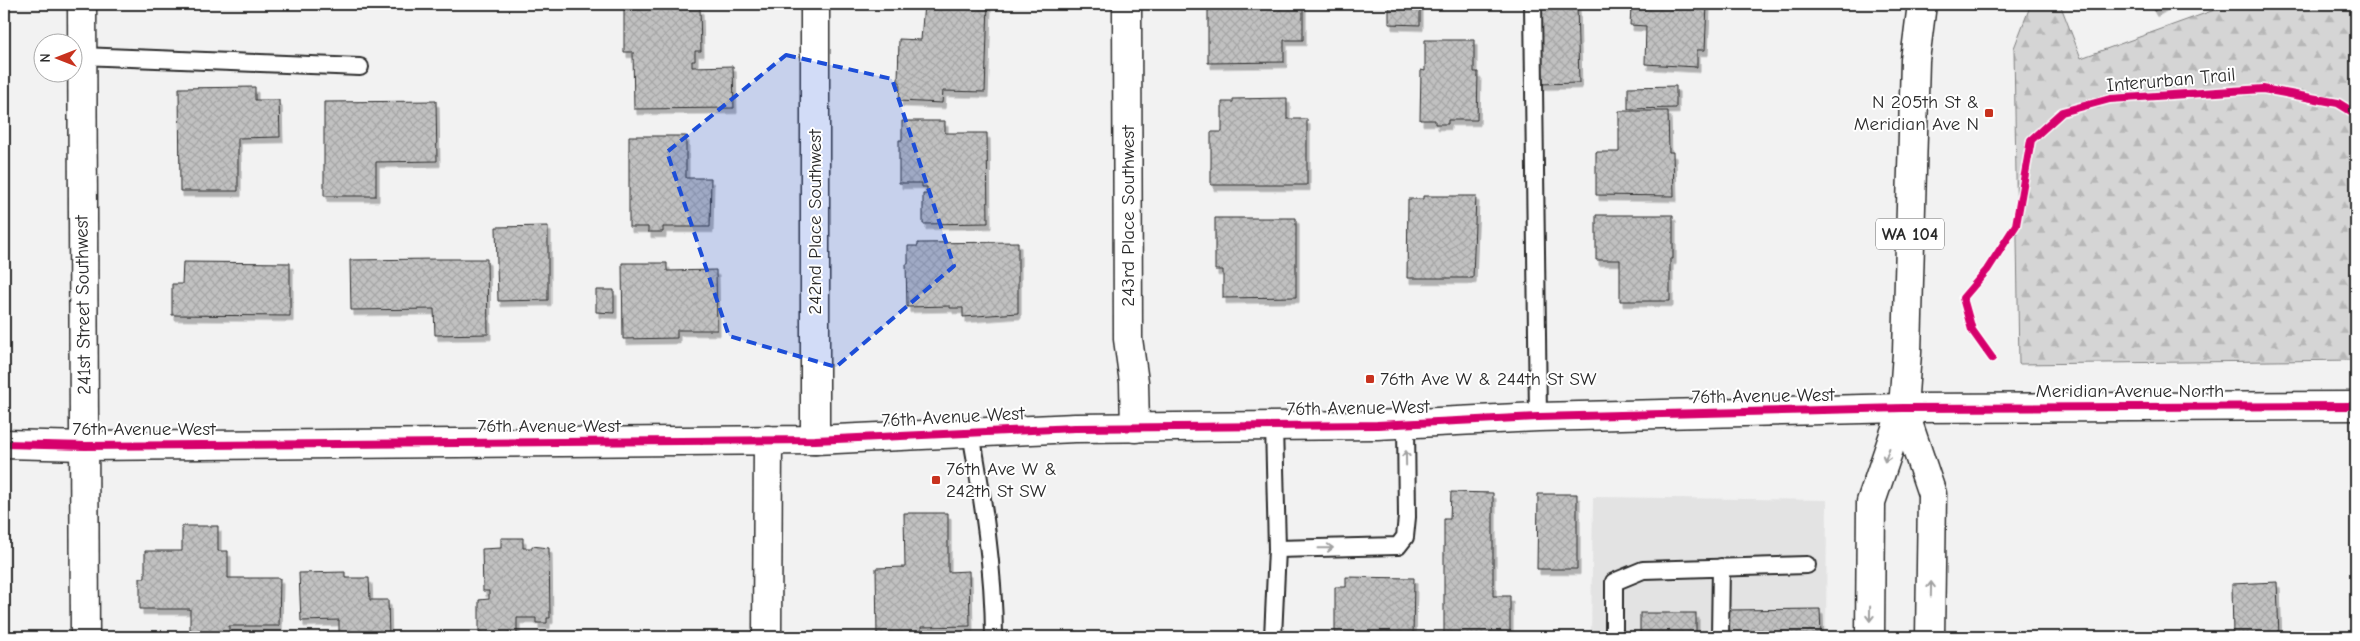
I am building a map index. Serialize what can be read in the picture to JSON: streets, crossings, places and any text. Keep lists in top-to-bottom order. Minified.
{"streets":{"street":["243rd Place Southwest","242nd Place Southwest","WA 104","241st Street Southwest","Meridian Avenue North","76th Avenue West"],"cycle path":["Interurban Trail"]},"crossings":[["243rd Place Southwest","76th Avenue West"],["242nd Place Southwest","76th Avenue West"],["WA 104","Meridian Avenue North"],["WA 104","76th Avenue West"],["241st Street Southwest","76th Avenue West"],["Meridian Avenue North","76th Avenue West"]],"places":{"transit":["N 205th St & Meridian Ave N","76th Ave W & 244th St SW","76th Ave W & 242th St SW"]},"north":"left"}
